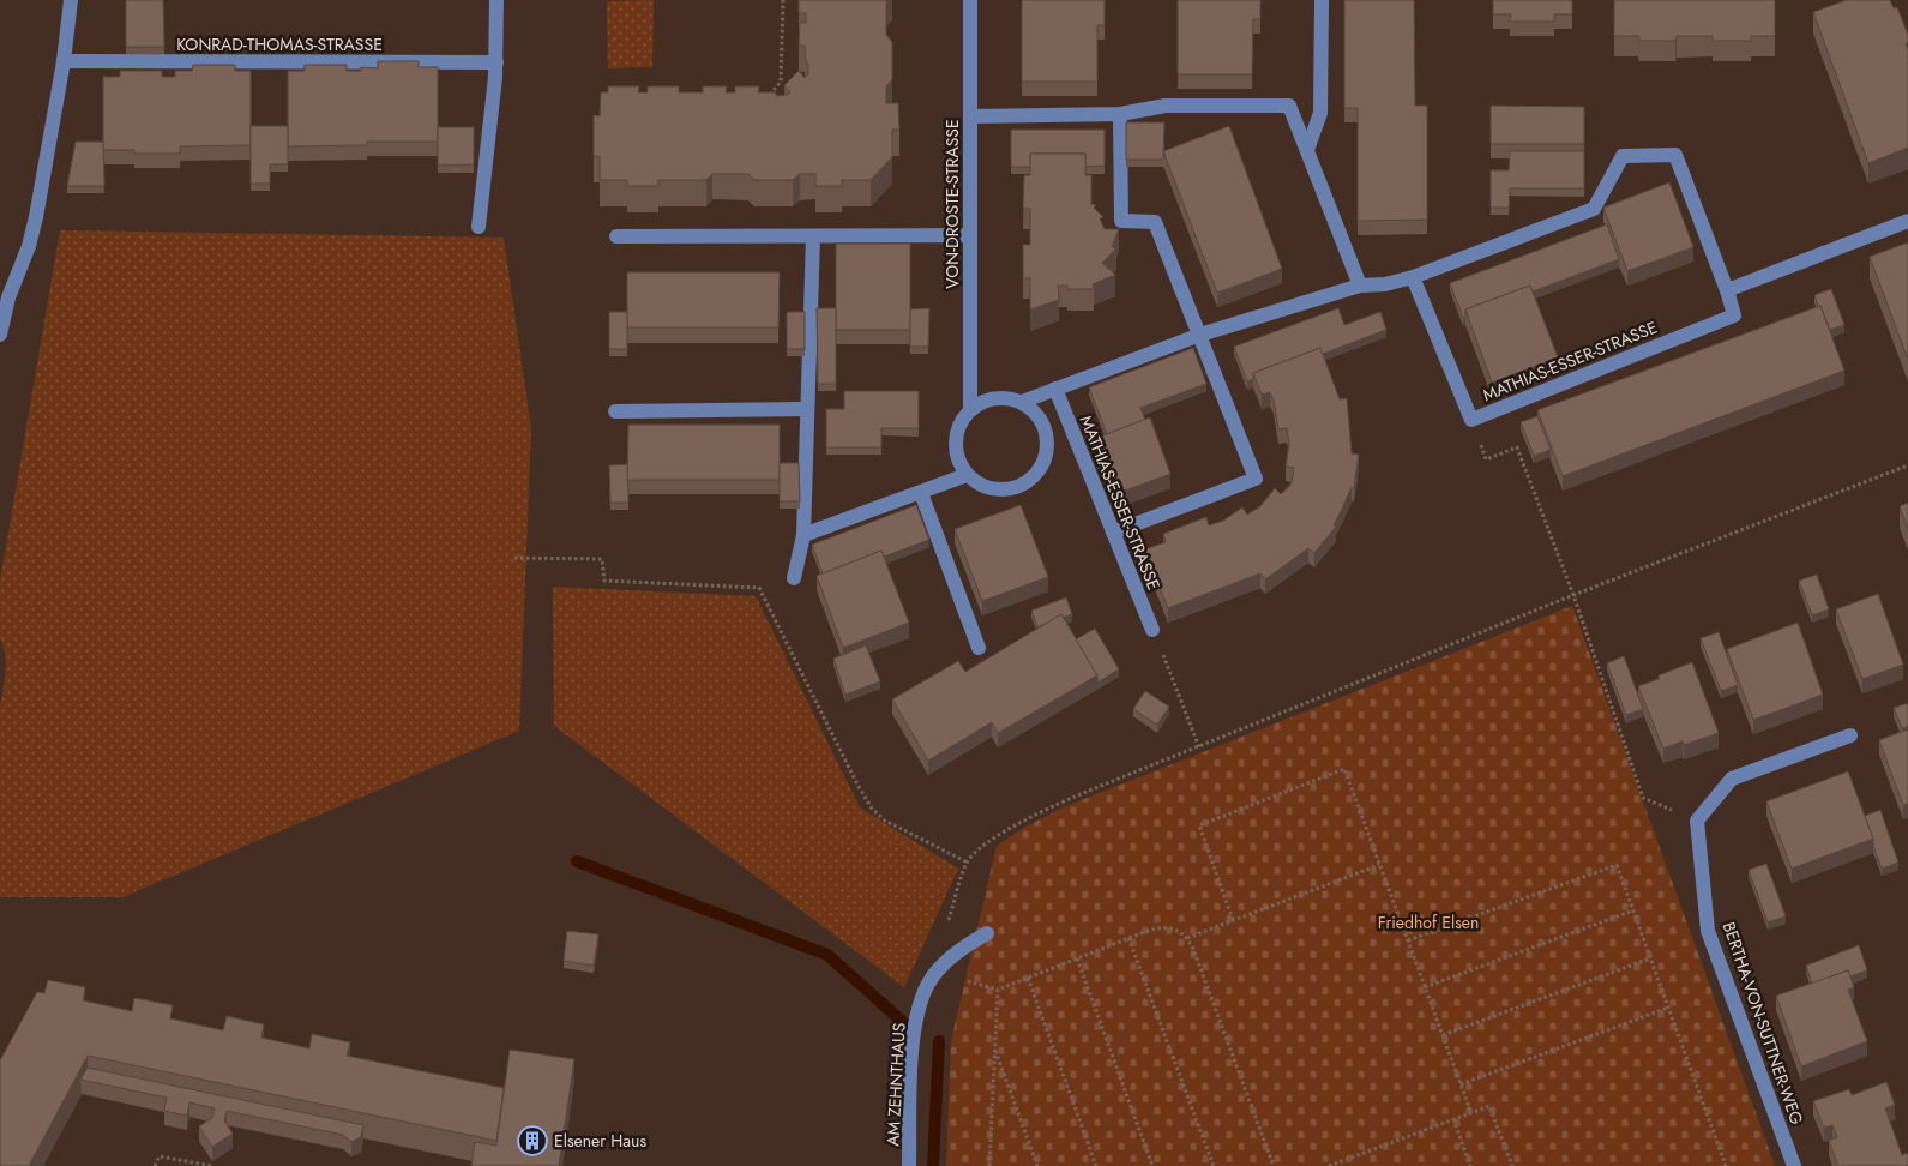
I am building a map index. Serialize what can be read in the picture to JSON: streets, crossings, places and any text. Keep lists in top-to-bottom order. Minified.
{"streets":{"street":["KONRAD-THOMAS-STRASSE","VON-DROSTE-STRASSE","MATHIAS-ESSER-STRASSE","BERTHA-VON-SUTTNER-WEG","AM ZEHNTHAUS"]},"crossings":[["VON-DROSTE-STRASSE","MATHIAS-ESSER-STRASSE"]],"parks":["Friedhof Elsen"],"places":{"building":["Elsener Haus"]}}
